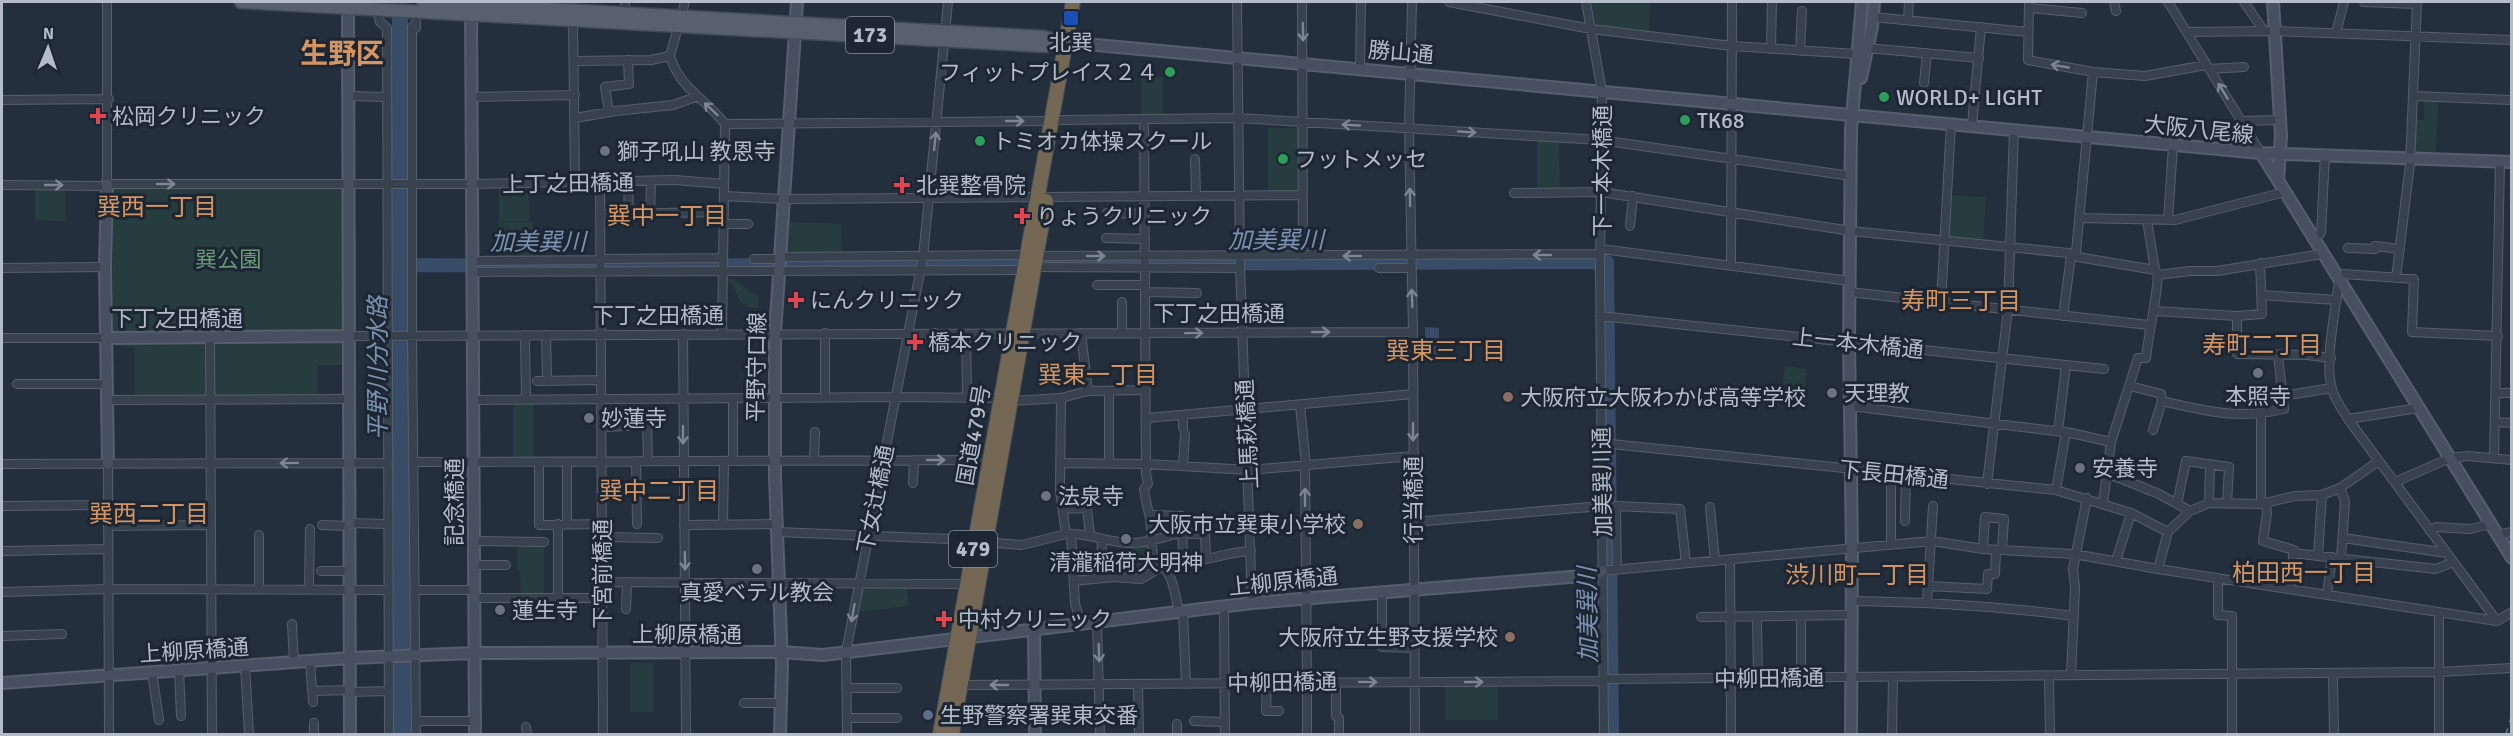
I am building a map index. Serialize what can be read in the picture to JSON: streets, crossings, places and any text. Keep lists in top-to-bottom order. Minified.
{"streets":{"highway":["国道479号","479"],"main road":["173","勝山通"],"street":["大阪八尾線","下一本木橋通","上丁之田橋通","下丁之田橋通","上一本木橋通","平野守口線","上馬萩橋通","下長田橋通","加美巽川通","下女辻橋通","行当橋通","記念橋通","下宮前橋通","上柳原橋通","中柳田橋通"]},"crossings":[["勝山通","大阪八尾線"],["勝山通","下一本木橋通"],["勝山通","平野守口線"],["勝山通","上馬萩橋通"],["勝山通","国道479号"],["勝山通","下女辻橋通"],["勝山通","行当橋通"],["勝山通","記念橋通"],["下一本木橋通","加美巽川通"],["上丁之田橋通","記念橋通"],["上丁之田橋通","下宮前橋通"],["下丁之田橋通","平野守口線"],["下丁之田橋通","上馬萩橋通"],["下丁之田橋通","国道479号"],["下丁之田橋通","下女辻橋通"],["下丁之田橋通","行当橋通"],["下丁之田橋通","記念橋通"],["下丁之田橋通","下宮前橋通"],["上一本木橋通","加美巽川通"],["平野守口線","上柳原橋通"],["上馬萩橋通","上柳原橋通"],["国道479号","上柳原橋通"],["国道479号","中柳田橋通"],["下長田橋通","加美巽川通"],["加美巽川通","上柳原橋通"],["加美巽川通","中柳田橋通"],["下女辻橋通","上柳原橋通"],["行当橋通","上柳原橋通"],["行当橋通","中柳田橋通"],["記念橋通","上柳原橋通"],["下宮前橋通","上柳原橋通"]],"districts":["生野区","巽西一丁目","巽中一丁目","寿町三丁目","寿町二丁目","巽東三丁目","巽東一丁目","巽中二丁目","巽西二丁目","柏田西一丁目","渋川町一丁目"],"water":["加美巽川","平野川分水路"],"parks":["巽公園"],"places":{"transit":["北巽"],"other":["フィットプレイス２４","WORLD+ LIGHT","TK68","トミオカ体操スクール","獅子吼山 教恩寺","フットメッセ","本照寺","天理教","大阪府立大阪わかば高等学校","妙蓮寺","安養寺","法泉寺","大阪市立巽東小学校","清瀧稲荷大明神","真愛ベテル教会","蓮生寺","大阪府立生野支援学校","生野警察署巽東交番"],"health":["松岡クリニック","北巽整骨院","りょうクリニック","にんクリニック","橋本クリニック","中村クリニック"]},"north":"top"}
